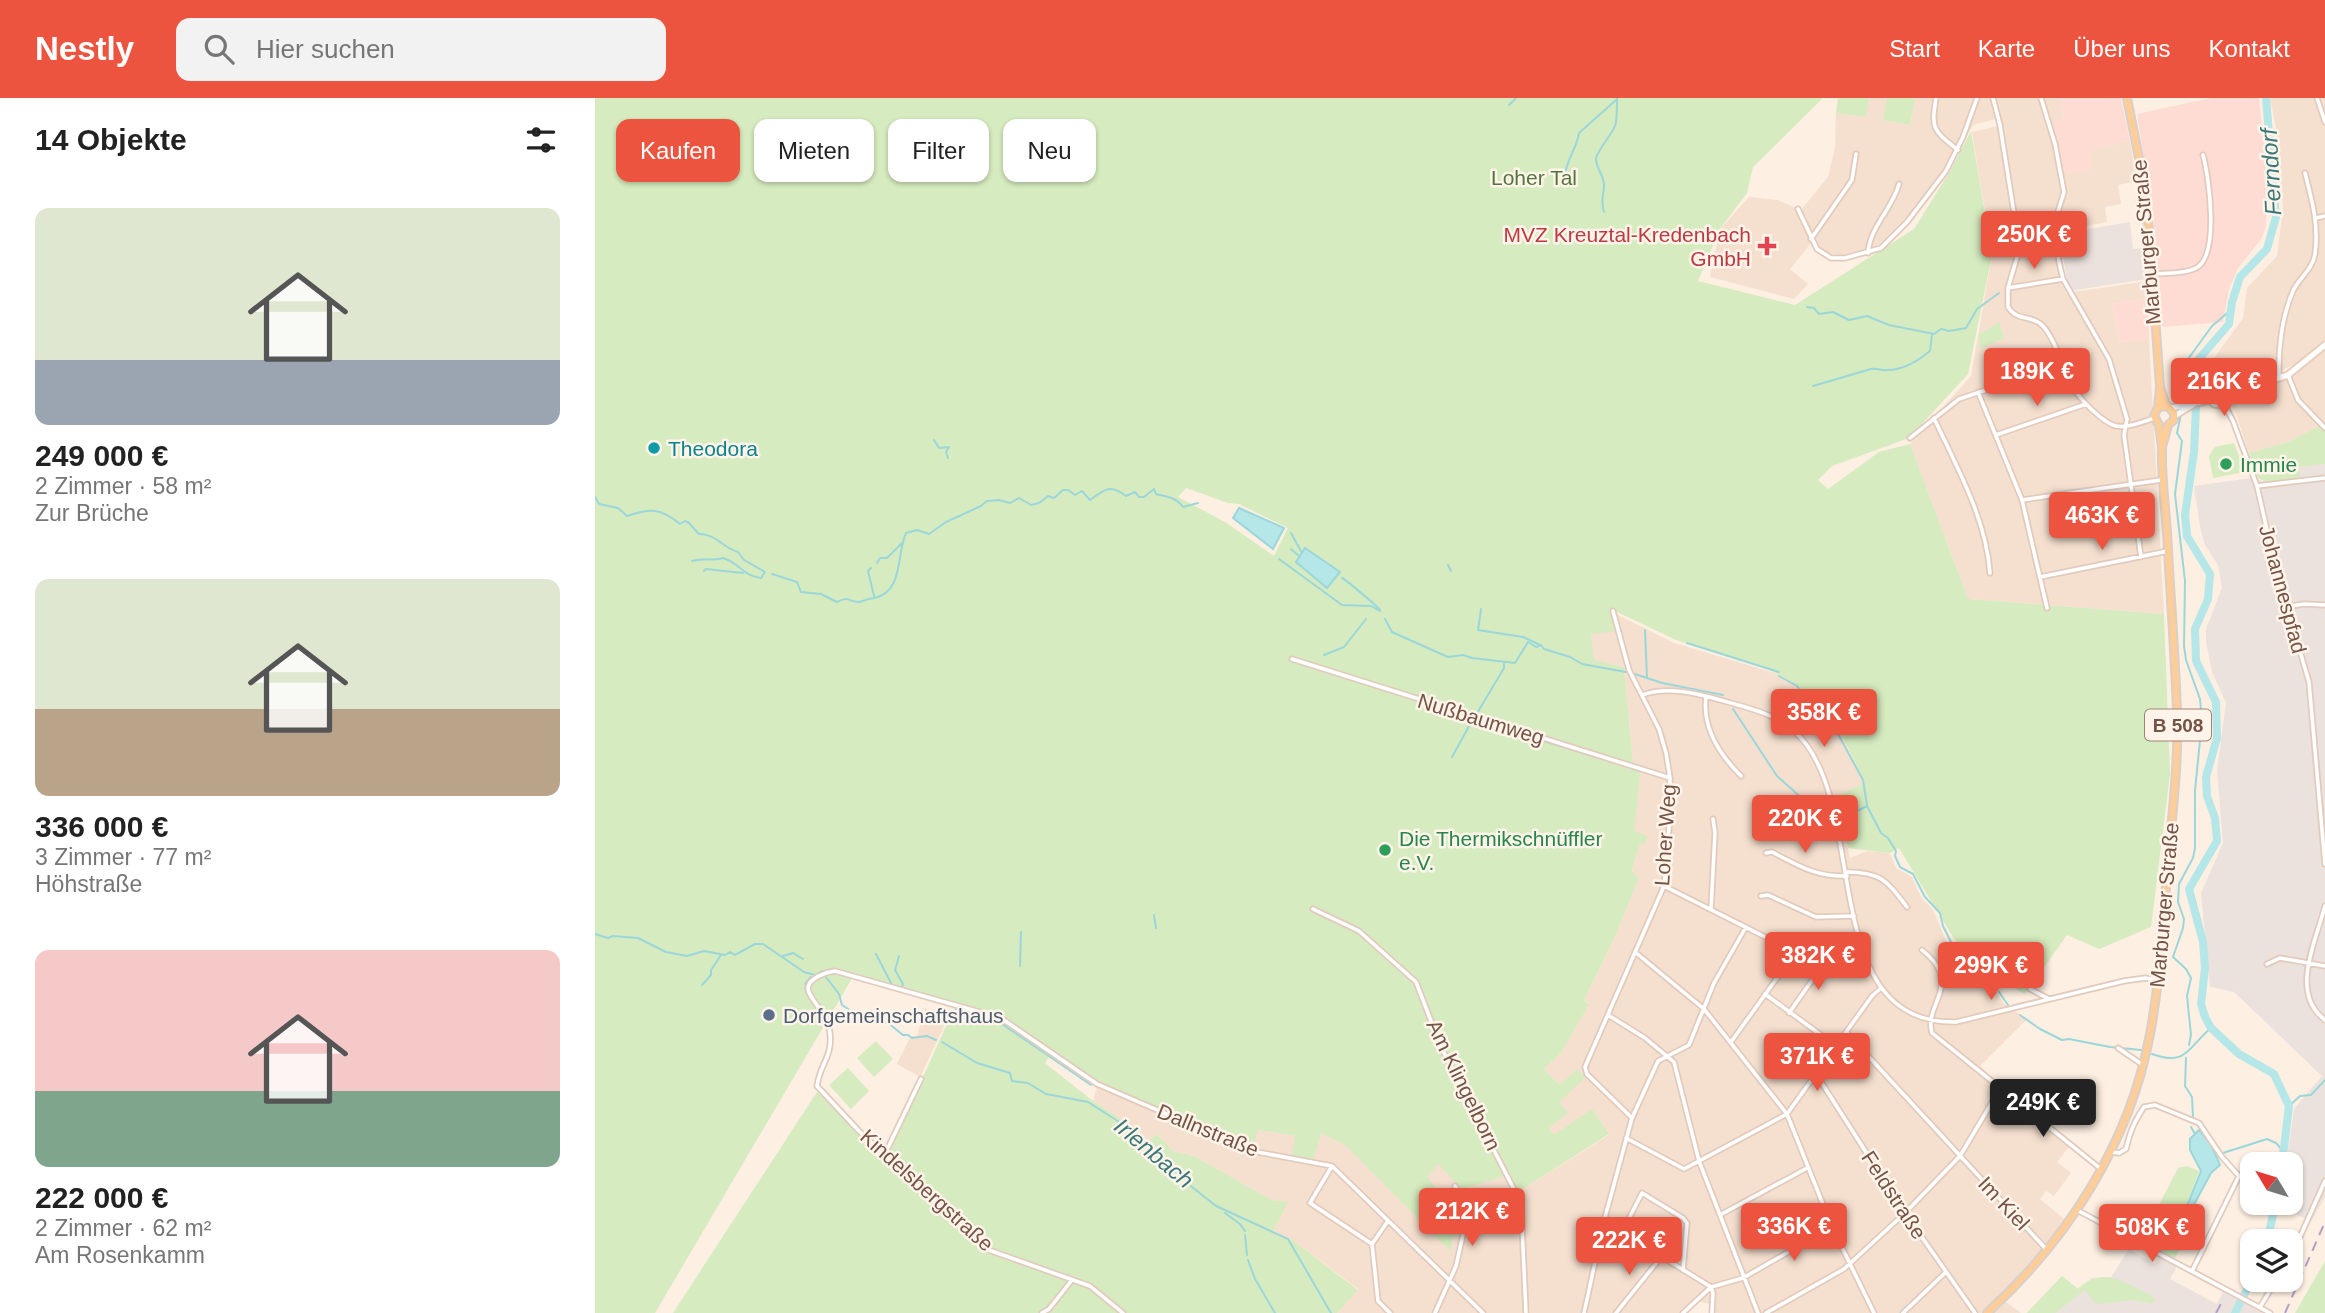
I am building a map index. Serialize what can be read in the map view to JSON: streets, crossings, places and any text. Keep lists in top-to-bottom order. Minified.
{"streets":{"main road":["Marburger Straße","B 508"],"street":["Johannespfad","Nußbaumweg","Loher Weg","Am Klingelborn","Dallnstraße","Kindelsbergstraße","Feldstraße","Im Kiel"]},"crossings":[["Marburger Straße","B 508"],["Marburger Straße","Im Kiel"],["Nußbaumweg","Loher Weg"],["Dallnstraße","Kindelsbergstraße"]],"water":["Ferndorf","Irlenbach"],"parks":["Loher Tal"],"places":{"health":["MVZ Kreuztal-Kredenbach GmbH"],"other":["Theodora","Immie","Die Thermikschnüffler e.V.","Dorfgemeinschaftshaus"]},"north":"top left","page":{"header":"Nestly","search":"Hier suchen","nav":["Start","Karte","Über uns","Kontakt"],"heading":"14 Objekte","chip":["Kaufen","Mieten","Filter","Neu"],"list":[{"name":"249 000 €","note":"2 Zimmer · 58 m² · Zur Brüche"},{"name":"336 000 €","note":"3 Zimmer · 77 m² · Höhstraße"},{"name":"222 000 €","note":"2 Zimmer · 62 m² · Am Rosenkamm"}],"price":["250K €","189K €","216K €","463K €","358K €","220K €","382K €","299K €","371K €","249K €","212K €","336K €","508K €","222K €"]}}
